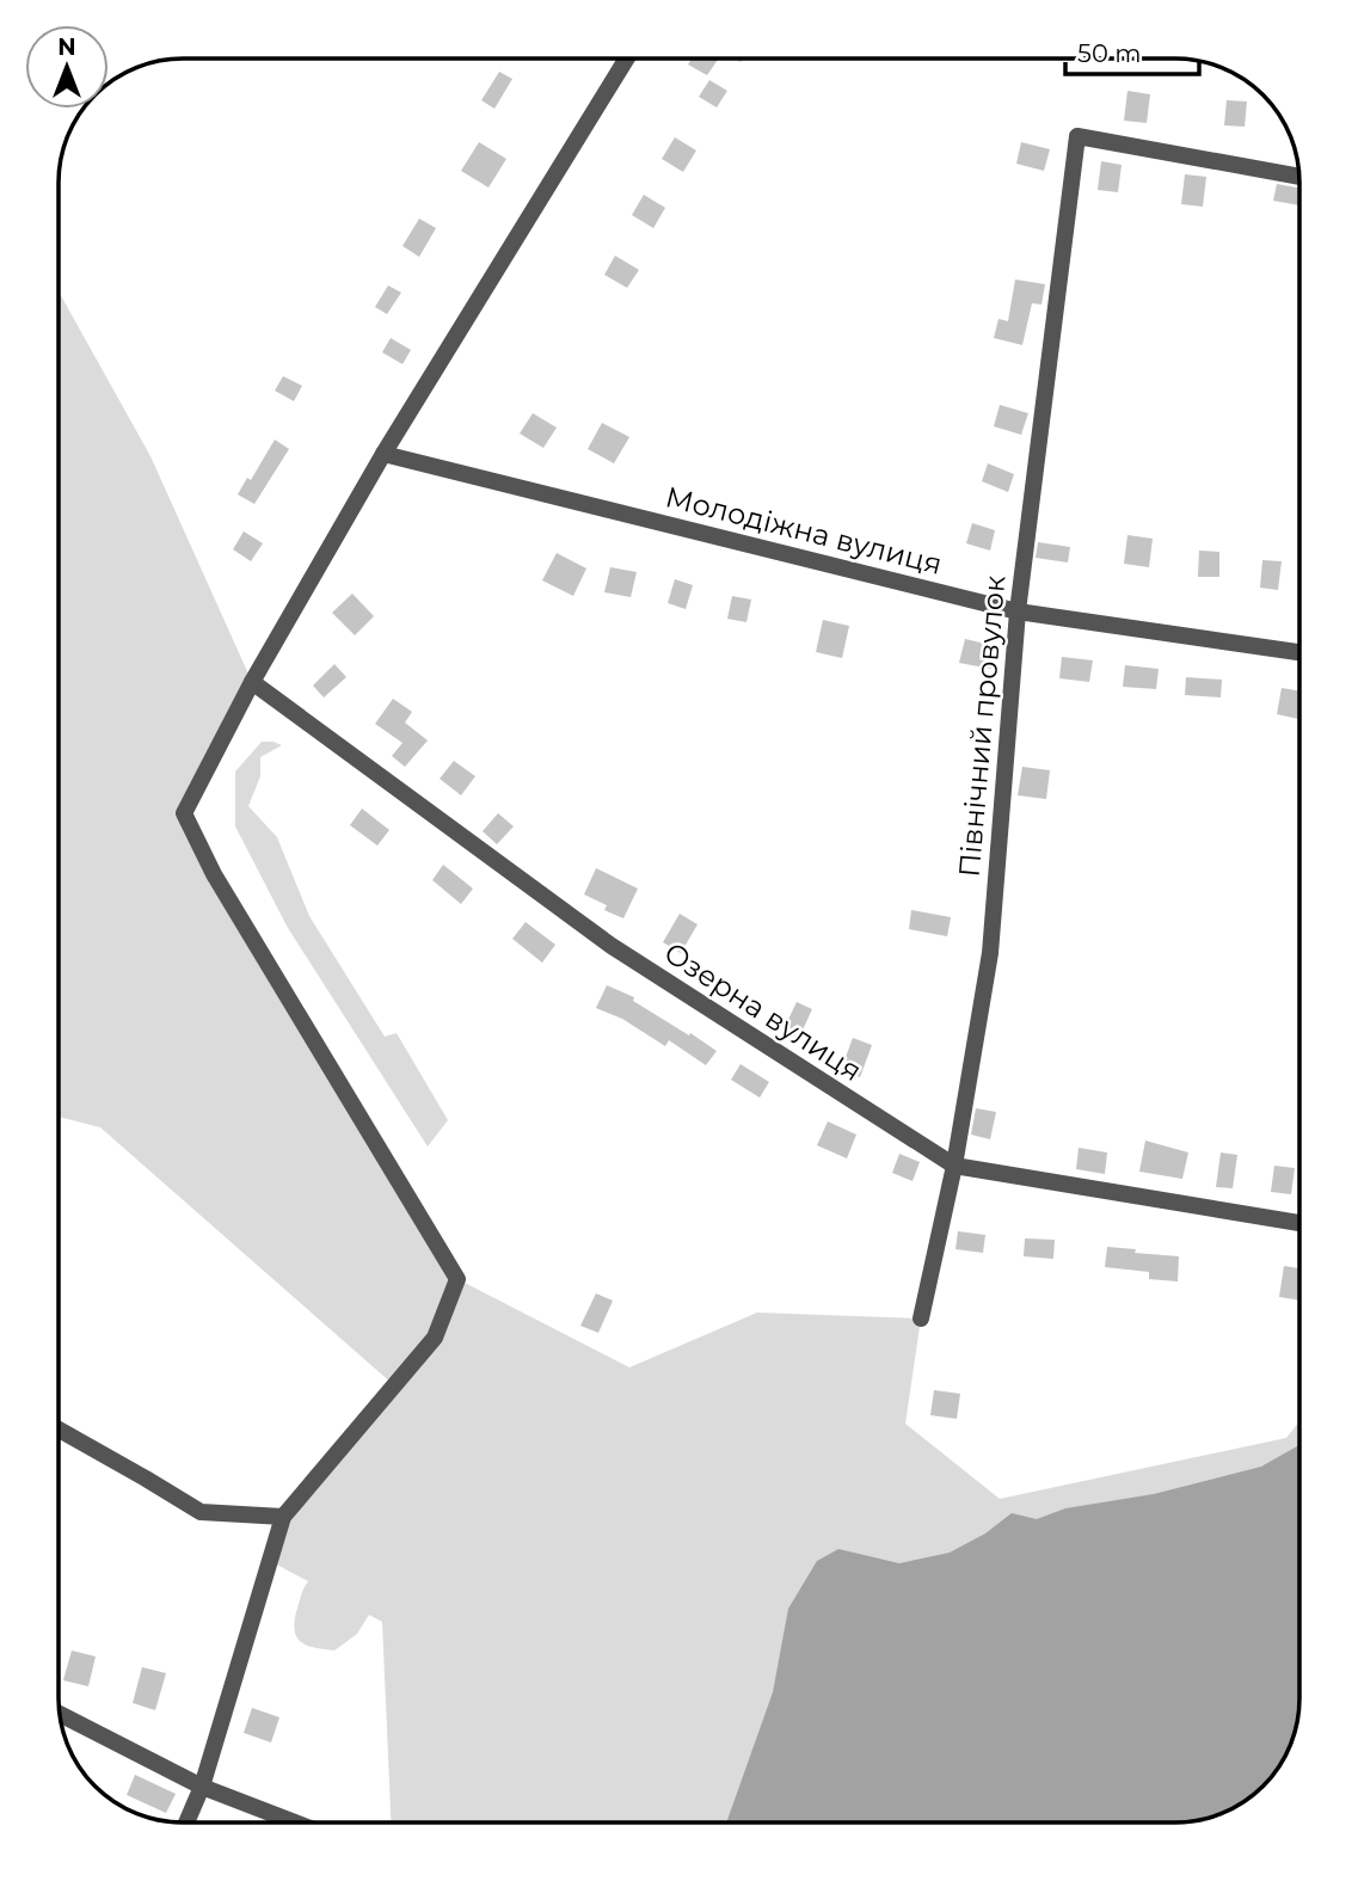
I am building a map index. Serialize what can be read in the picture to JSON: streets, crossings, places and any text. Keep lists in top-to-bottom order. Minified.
{"streets":{"street":["Молодіжна вулиця","Північний провулок","Озерна вулиця"]},"crossings":[["Молодіжна вулиця","Північний провулок"],["Північний провулок","Озерна вулиця"]],"scale_bar":"50 m","north":"top"}
